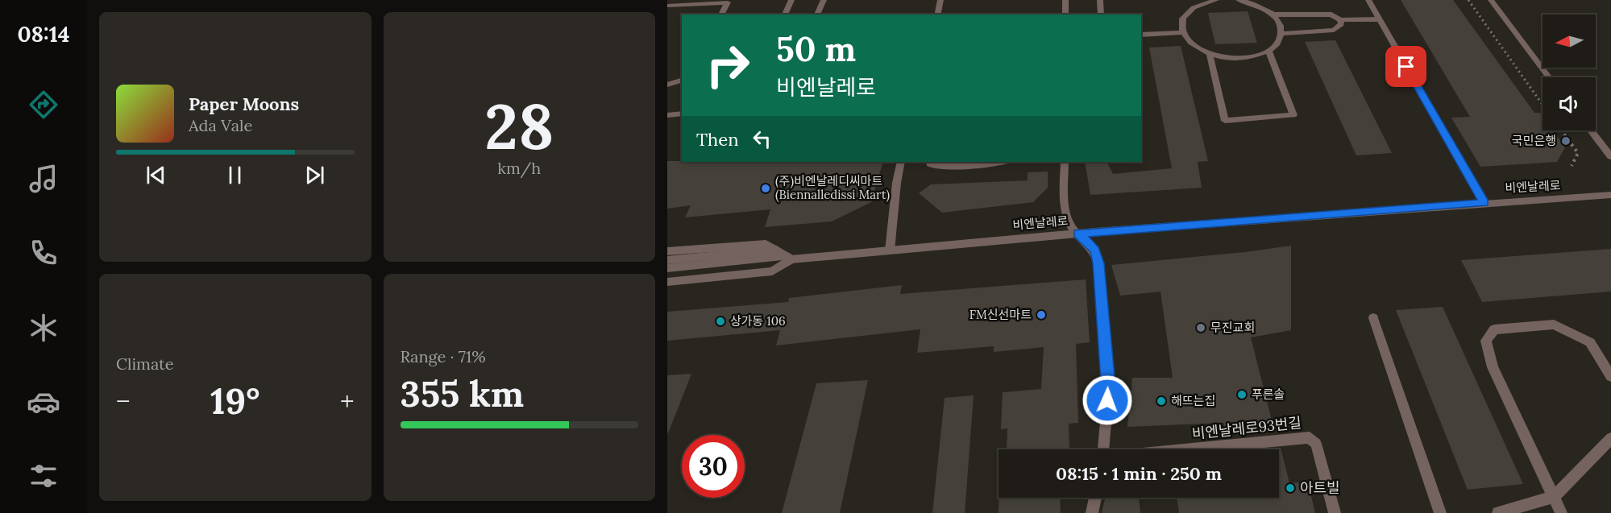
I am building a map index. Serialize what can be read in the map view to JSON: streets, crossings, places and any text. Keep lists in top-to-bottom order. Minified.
{"streets":{"street":["비엔날레로","비엔날레로93번길"]},"places":["국민은행","(주)비엔날레디씨마트 (Biennalledissi Mart)","FM신선마트","상가동 106","무진교회","푸른솔","해뜨는집","아트빌"],"north":"left","page":{"tabs":"08:14","tile":[["28","km/h"],"Climate",["Range · 71%","355 km"]],"turn":["50 m","비엔날레로"],"song":["Paper Moons","Ada Vale"],"then":"Then","heat":["−","19°","+"],"limit":"30","trip":"08:15 · 1 min · 250 m"}}
